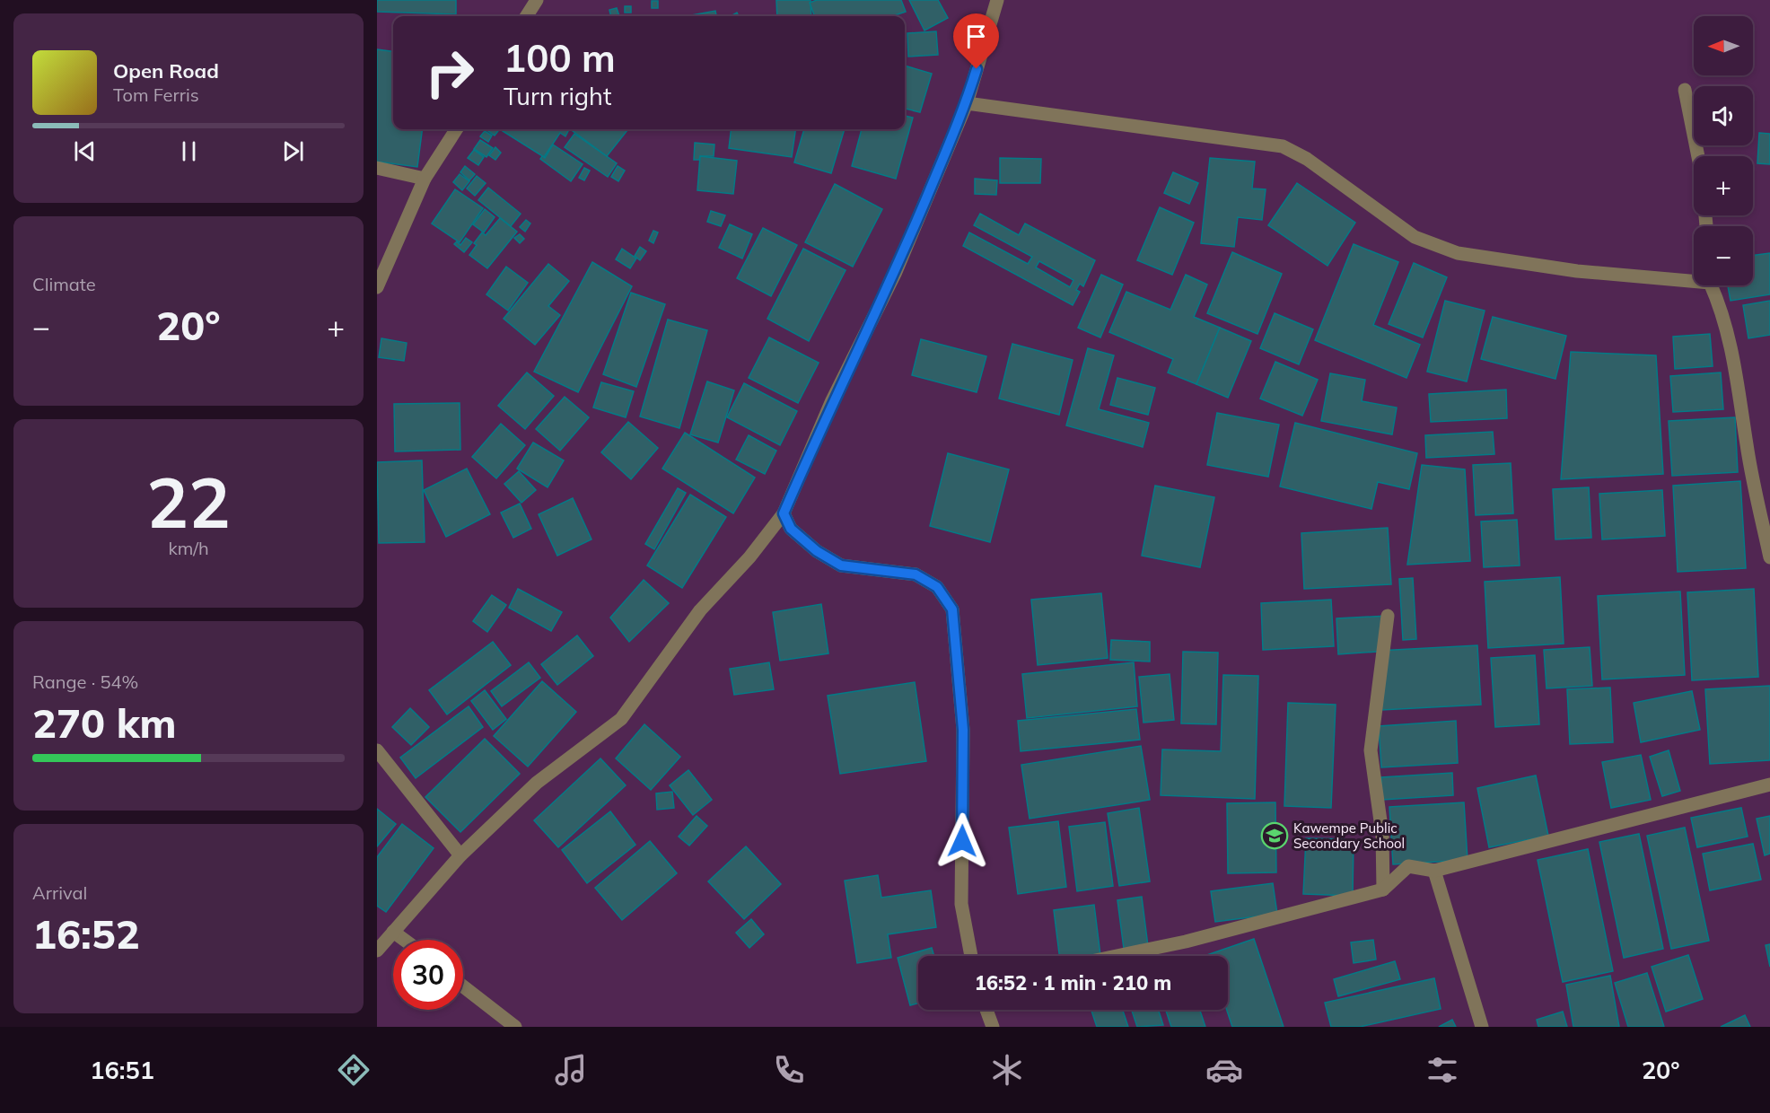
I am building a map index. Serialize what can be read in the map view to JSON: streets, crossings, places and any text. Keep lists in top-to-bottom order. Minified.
{"places":{"school or university":["Kawempe Public Secondary School"]},"north":"left","page":{"map_buttons":["+","−"],"turn":["100 m","Turn right"],"song":["Open Road","Tom Ferris"],"tile":["Climate",["22","km/h"],["Range · 54%","270 km"],["Arrival","16:52"]],"heat":["−","20°","+"],"limit":"30","trip":"16:52 · 1 min · 210 m","tabs":["16:51","20°"]}}
